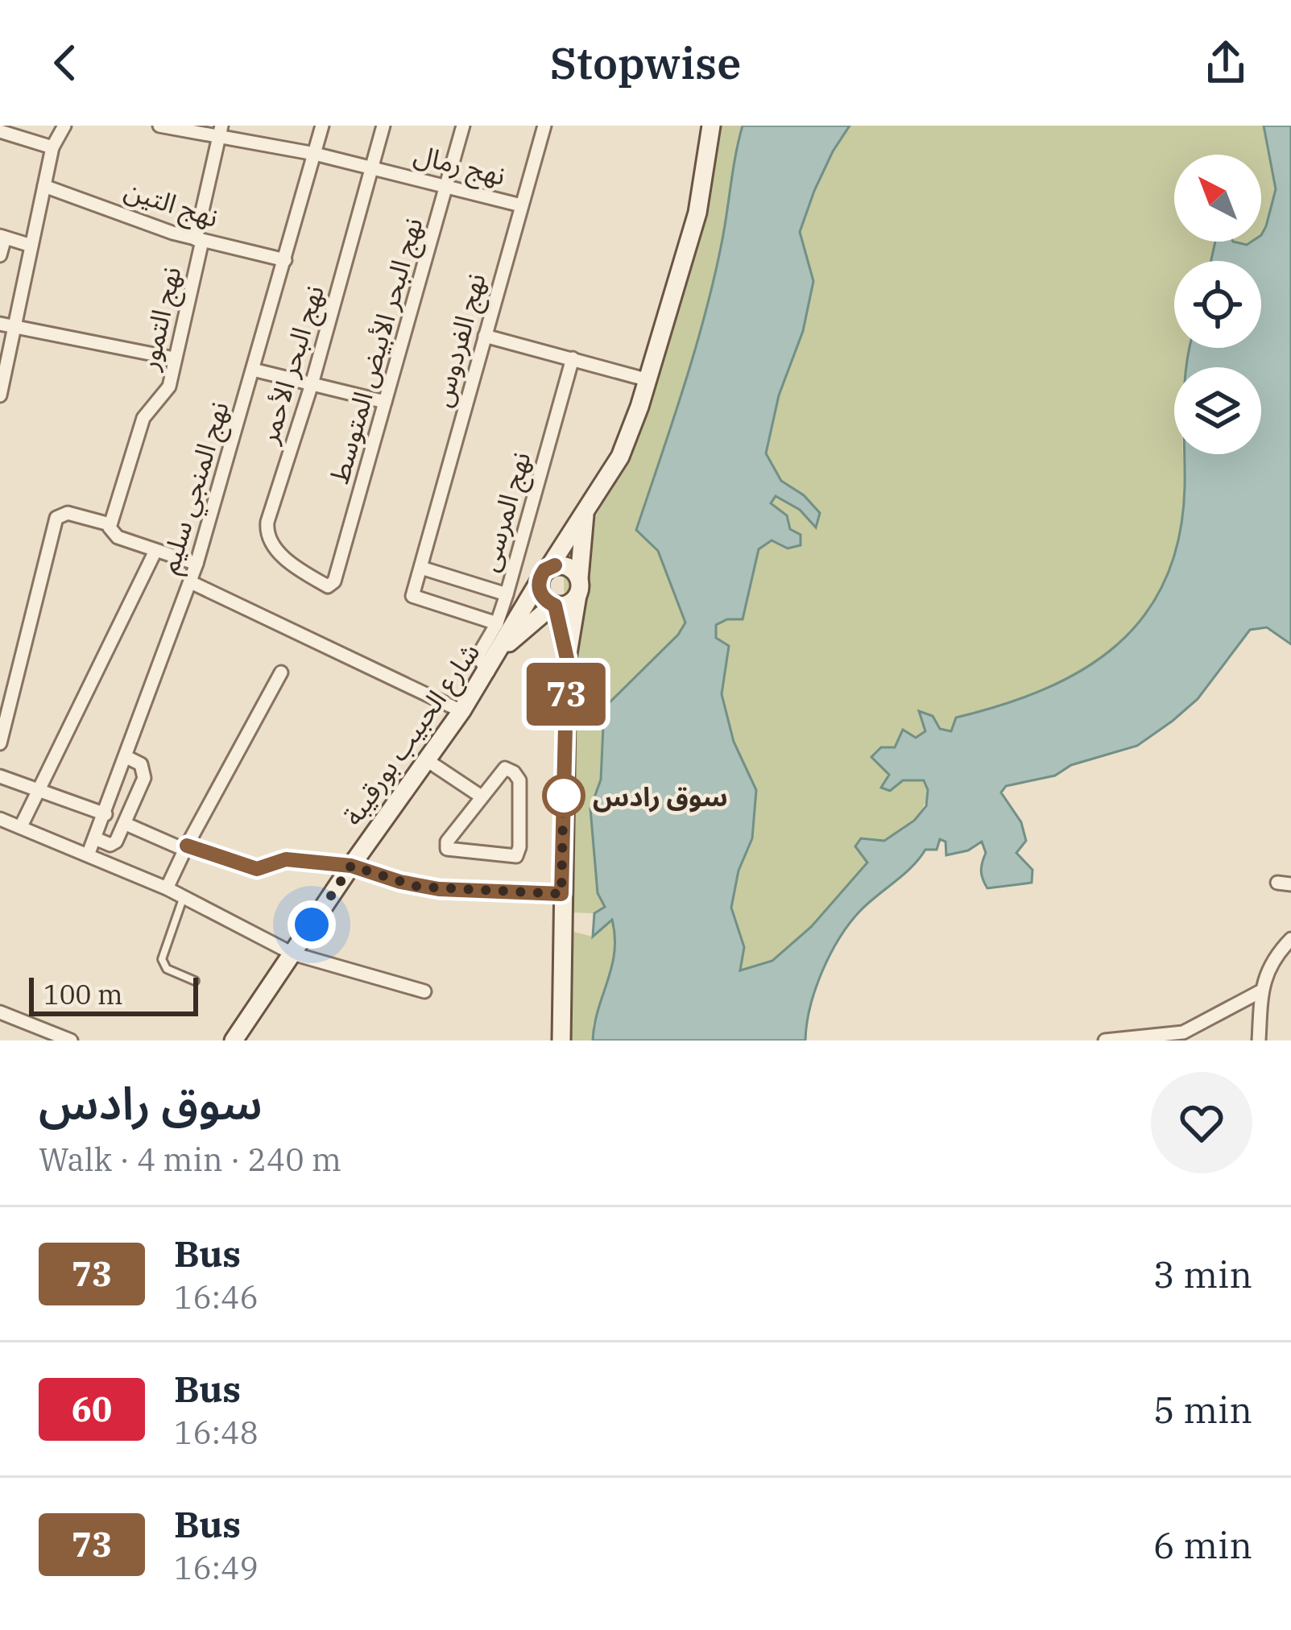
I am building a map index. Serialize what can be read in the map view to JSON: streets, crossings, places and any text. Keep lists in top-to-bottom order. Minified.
{"streets":{"street":["نهج رمال","نهج التين","نهج التمور","نهج الفردوس","نهج البحر الأبيض المتوسط","نهج البحر الأحمر","نهج المنجي سليم","نهج المرسى","شارع الحبيب بورقيبة"]},"crossings":[["نهج رمال","نهج التمور"],["نهج رمال","نهج الفردوس"],["نهج رمال","نهج البحر الأبيض المتوسط"],["نهج رمال","نهج البحر الأحمر"],["نهج رمال","نهج المنجي سليم"],["نهج التين","نهج التمور"],["نهج التين","نهج المنجي سليم"],["نهج البحر الأبيض المتوسط","نهج البحر الأحمر"],["نهج المرسى","شارع الحبيب بورقيبة"]],"places":["سوق رادس"],"lines":["bus line 73"],"scale_bar":"100 m","north":"top left","page":{"header":"Stopwise","on_map":"73","scale":"100 m","heading":["سوق رادس","Walk · 4 min · 240 m"],"list":[{"mark":"73","name":"Bus","note":"16:46","value":"3 min"},{"mark":"60","name":"Bus","note":"16:48","value":"5 min"},{"mark":"73","name":"Bus","note":"16:49","value":"6 min"}]}}
